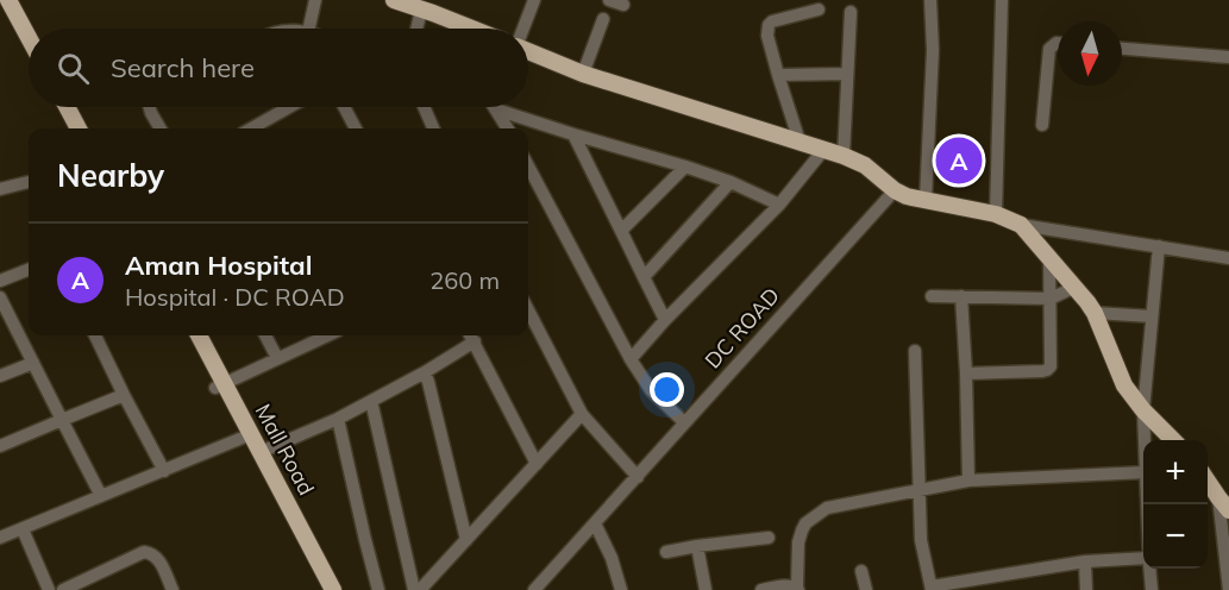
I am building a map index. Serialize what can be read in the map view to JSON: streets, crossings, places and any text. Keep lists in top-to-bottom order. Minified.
{"streets":{"main road":["Mall Road"],"street":["DC ROAD"]},"north":"bottom","page":{"search":"Search here","heading":"Nearby","pins":"A","list":[{"mark":"A","name":"Aman Hospital","note":"Hospital · DC ROAD","value":"260 m"}],"map_buttons":["+","−"]}}
